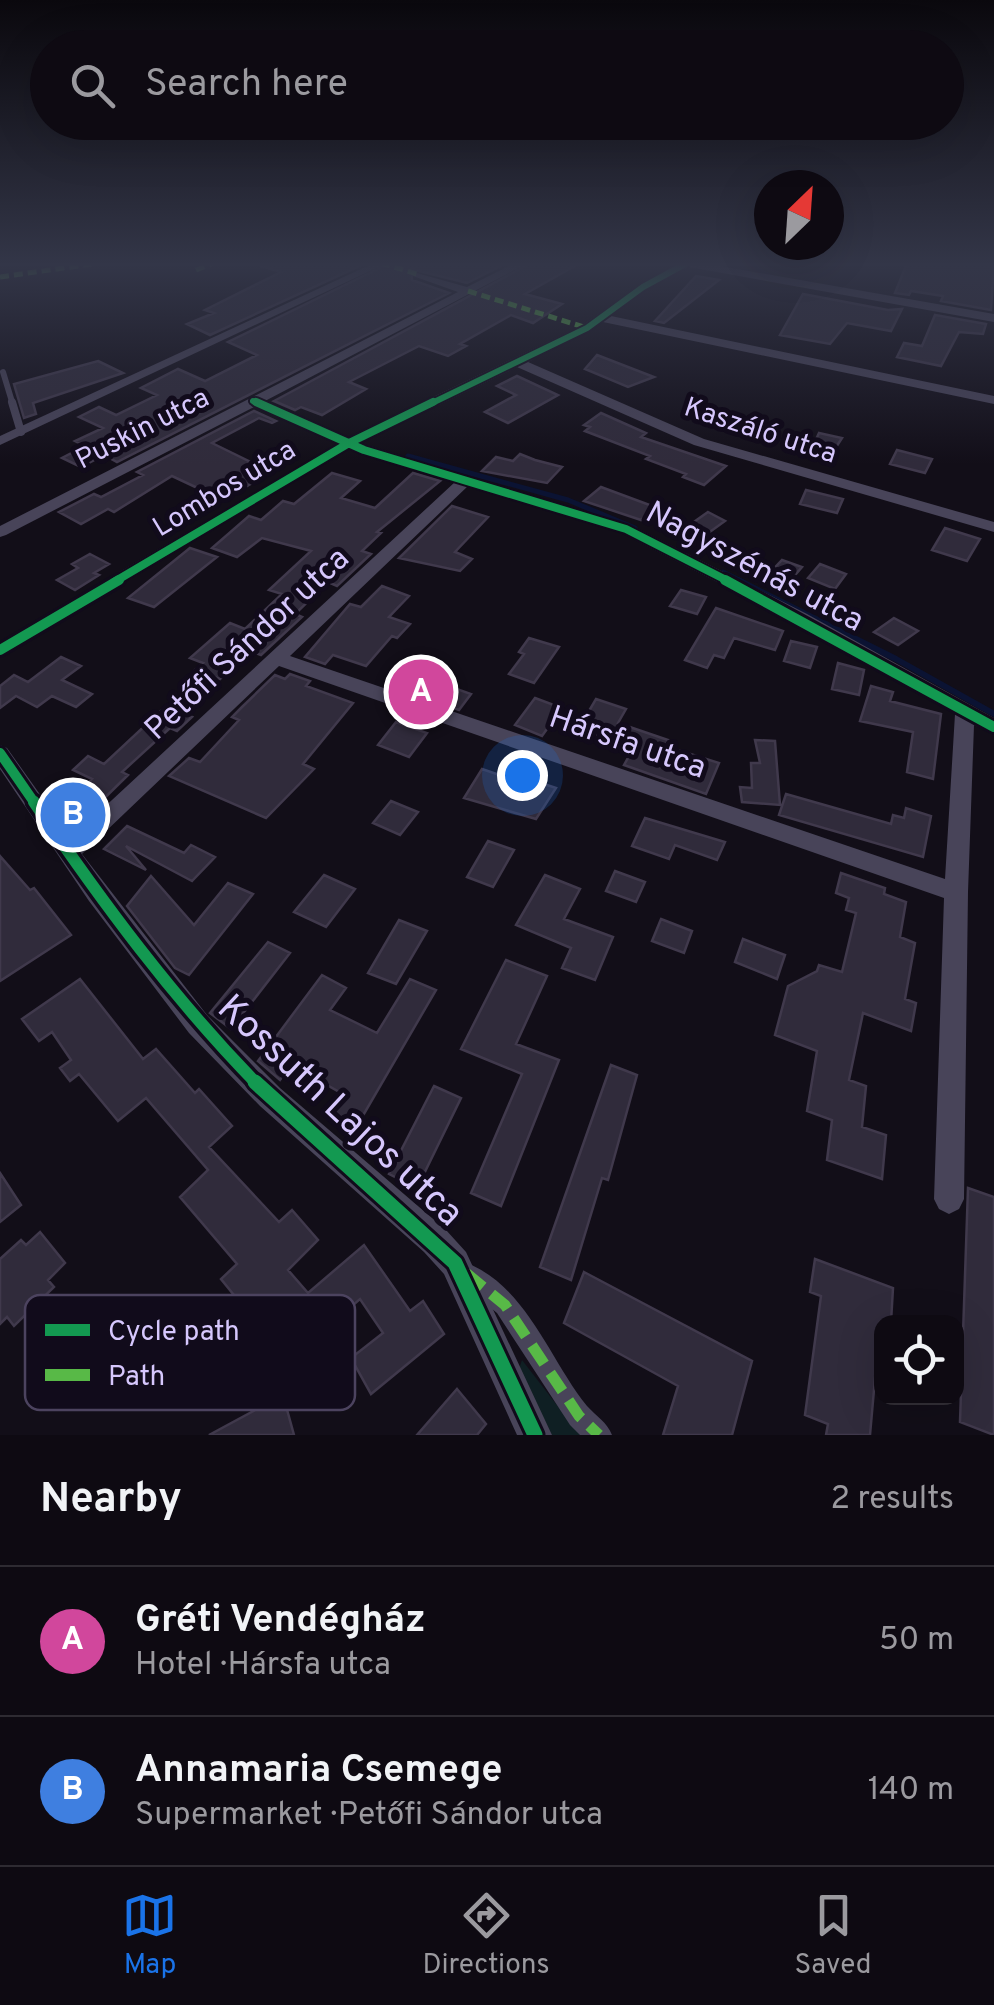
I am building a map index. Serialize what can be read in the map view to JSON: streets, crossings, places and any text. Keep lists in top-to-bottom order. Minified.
{"streets":{"street":["Puskin utca","Kaszáló utca","Lombos utca","Nagyszénás utca","Petőfi Sándor utca","Hársfa utca","Kossuth Lajos utca"]},"crossings":[["Puskin utca","Nagyszénás utca"],["Kaszáló utca","Lombos utca"],["Lombos utca","Nagyszénás utca"],["Nagyszénás utca","Petőfi Sándor utca"],["Petőfi Sándor utca","Hársfa utca"],["Petőfi Sándor utca","Kossuth Lajos utca"]],"legend":["Cycle path","Path"],"north":"top right","page":{"search":"Search here","pins":["A","B"],"heading":["Nearby","2 results"],"list":[{"mark":"A","name":"Gréti Vendégház","note":"Hotel · Hársfa utca","value":"50 m"},{"mark":"B","name":"Annamaria Csemege","note":"Supermarket · Petőfi Sándor utca","value":"140 m"}],"nav":["Map","Directions","Saved"]}}
